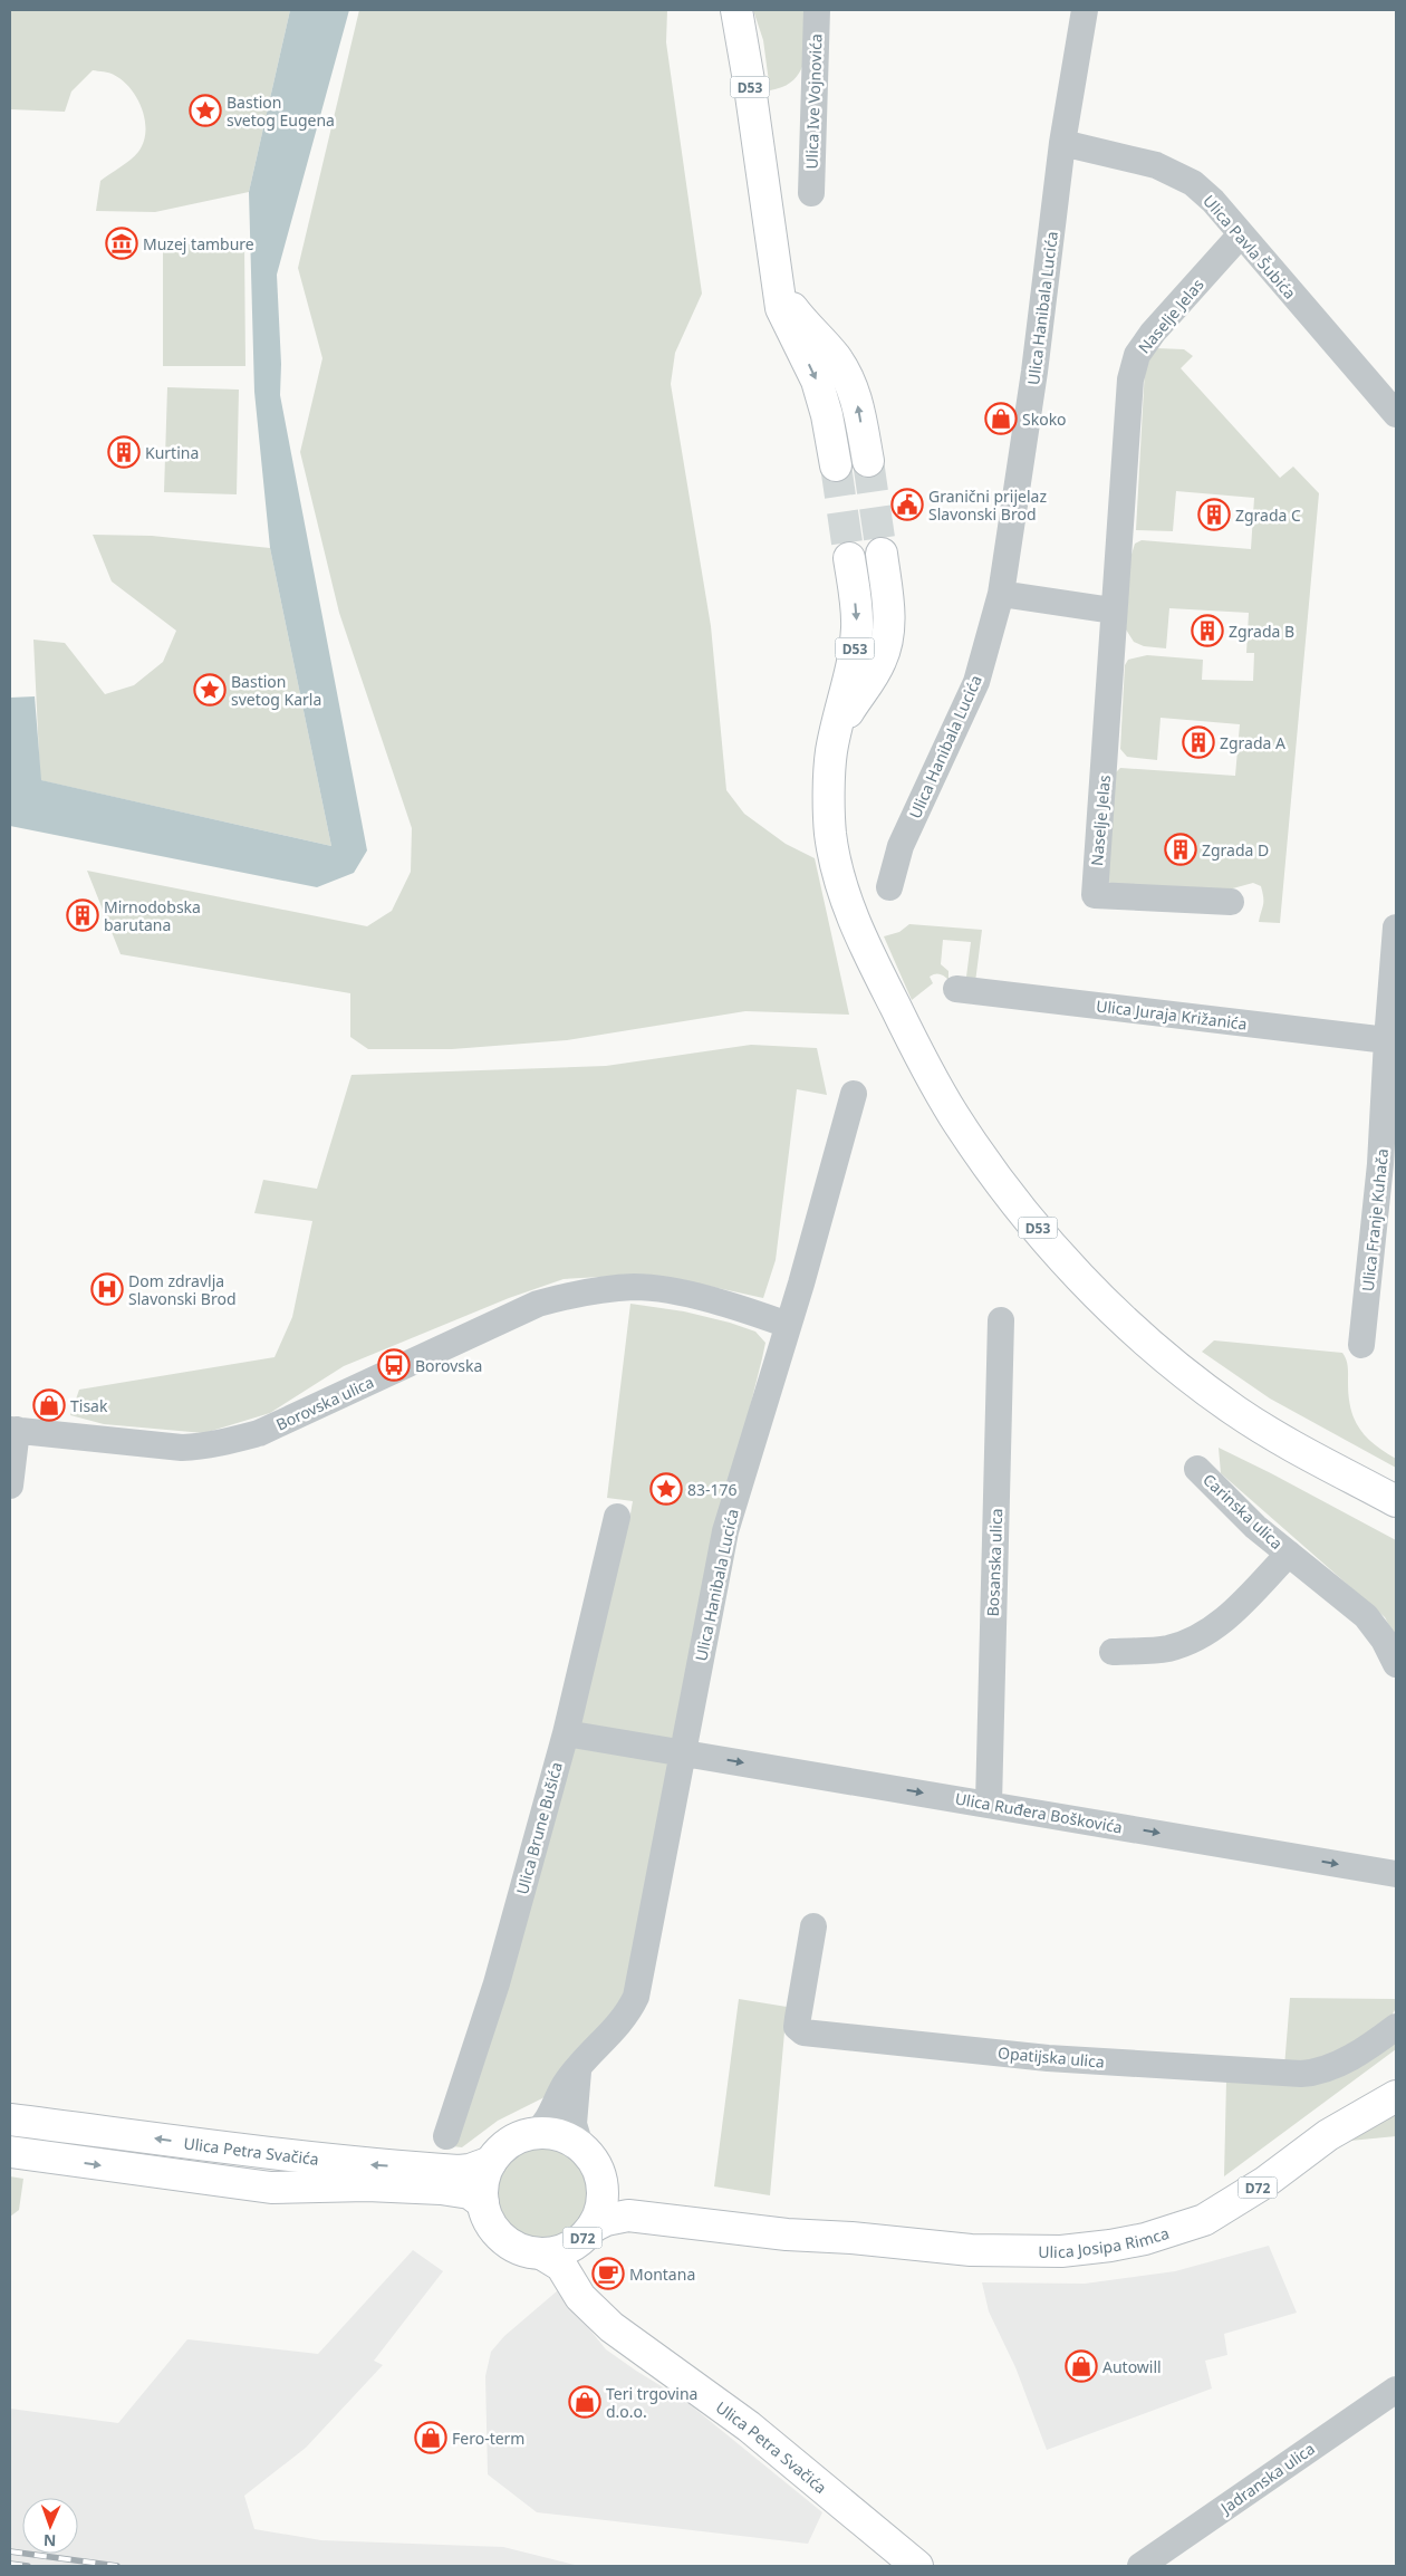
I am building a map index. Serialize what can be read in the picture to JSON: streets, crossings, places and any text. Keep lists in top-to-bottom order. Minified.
{"streets":{"main road":["D53","Ulica Petra Svačića","D72","Ulica Josipa Rimca"],"street":["Ulica Ive Vojnovića","Ulica Pavla Šubića","Ulica Hanibala Lucića","Naselje Jelas","Ulica Juraja Križanića","Ulica Franje Kuhača","Borovska ulica","Carinska ulica","Bosanska ulica","Ulica Ruđera Boškovića","Ulica Brune Bušića","Opatijska ulica","Jadranska ulica"]},"crossings":[["Ulica Pavla Šubića","Ulica Hanibala Lucića"],["Ulica Pavla Šubića","Naselje Jelas"],["Ulica Hanibala Lucića","Borovska ulica"],["Ulica Hanibala Lucića","Ulica Ruđera Boškovića"],["Ulica Hanibala Lucića","Ulica Petra Svačića"],["Ulica Hanibala Lucića","D72"],["Ulica Hanibala Lucića","Ulica Josipa Rimca"],["Ulica Juraja Križanića","Ulica Franje Kuhača"],["Bosanska ulica","Ulica Ruđera Boškovića"],["Ulica Ruđera Boškovića","Ulica Brune Bušića"],["Ulica Petra Svačića","D72"],["Ulica Petra Svačića","Ulica Josipa Rimca"],["D72","Ulica Josipa Rimca"]],"one_way":["Ulica Ruđera Boškovića"],"places":{"place":["Bastion svetog Eugena","Bastion svetog Karla","83-176"],"museum":["Muzej tambure"],"shop":["Skoko","Tisak","Autowill","Teri trgovina d.o.o.","Fero-term"],"building":["Kurtina","Zgrada C","Zgrada B","Zgrada A","Zgrada D","Mirnodobska barutana"],"public building":["Granični prijelaz Slavonski Brod"],"hospital":["Dom zdravlja Slavonski Brod"],"bus stop":["Borovska"],"cafe":["Montana"]},"north":"bottom"}
